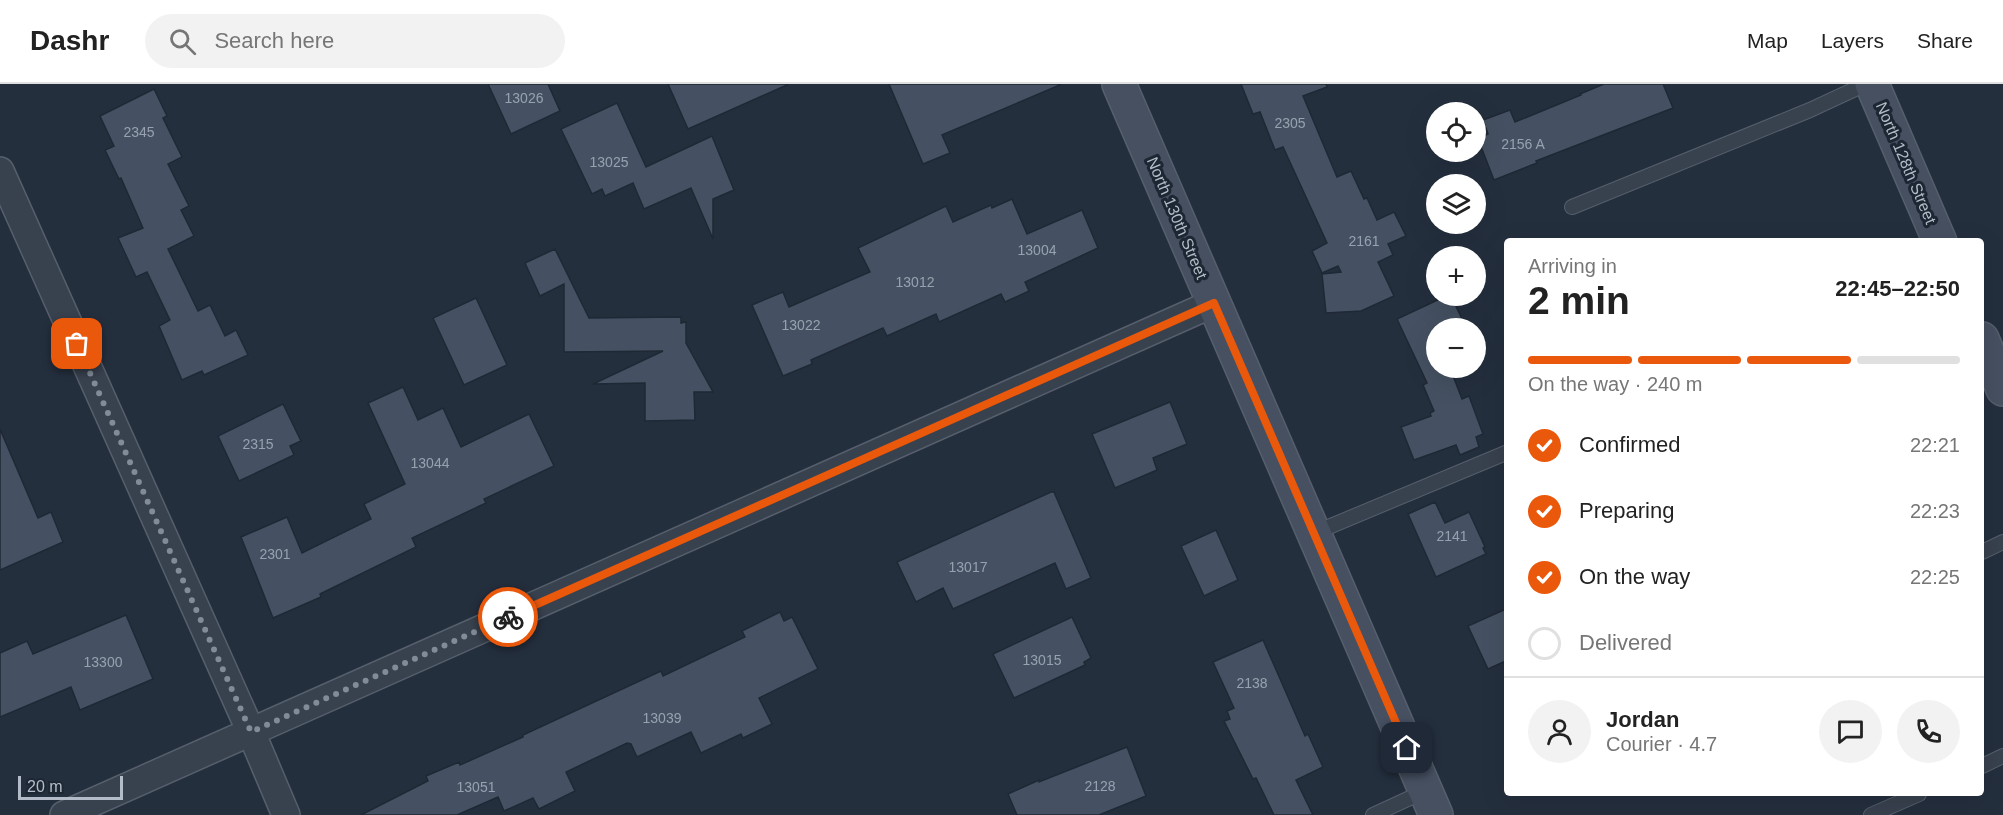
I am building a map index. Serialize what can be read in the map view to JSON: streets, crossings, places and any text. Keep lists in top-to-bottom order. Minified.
{"streets":{"main road":["North 128th Street","North 130th Street"]},"house_numbers":["13026","2305","2345","2156 A","13025","2161","13004","13012","13022","2315","13044","2141","2301","13017","13015","13300","2138","13039","2128","13051"],"scale_bar":"20 m","page":{"header":"Dashr","search":"Search here","nav":["Map","Layers","Share"],"map_buttons":["+","−"],"heading":["2 min","Arriving in","22:45–22:50"],"panel":["Jordan","Courier · 4.7"],"bar":"On the way · 240 m","list":[["Confirmed","22:21"],["Preparing","22:23"],["On the way","22:25"],"Delivered"],"scale":"20 m"}}
